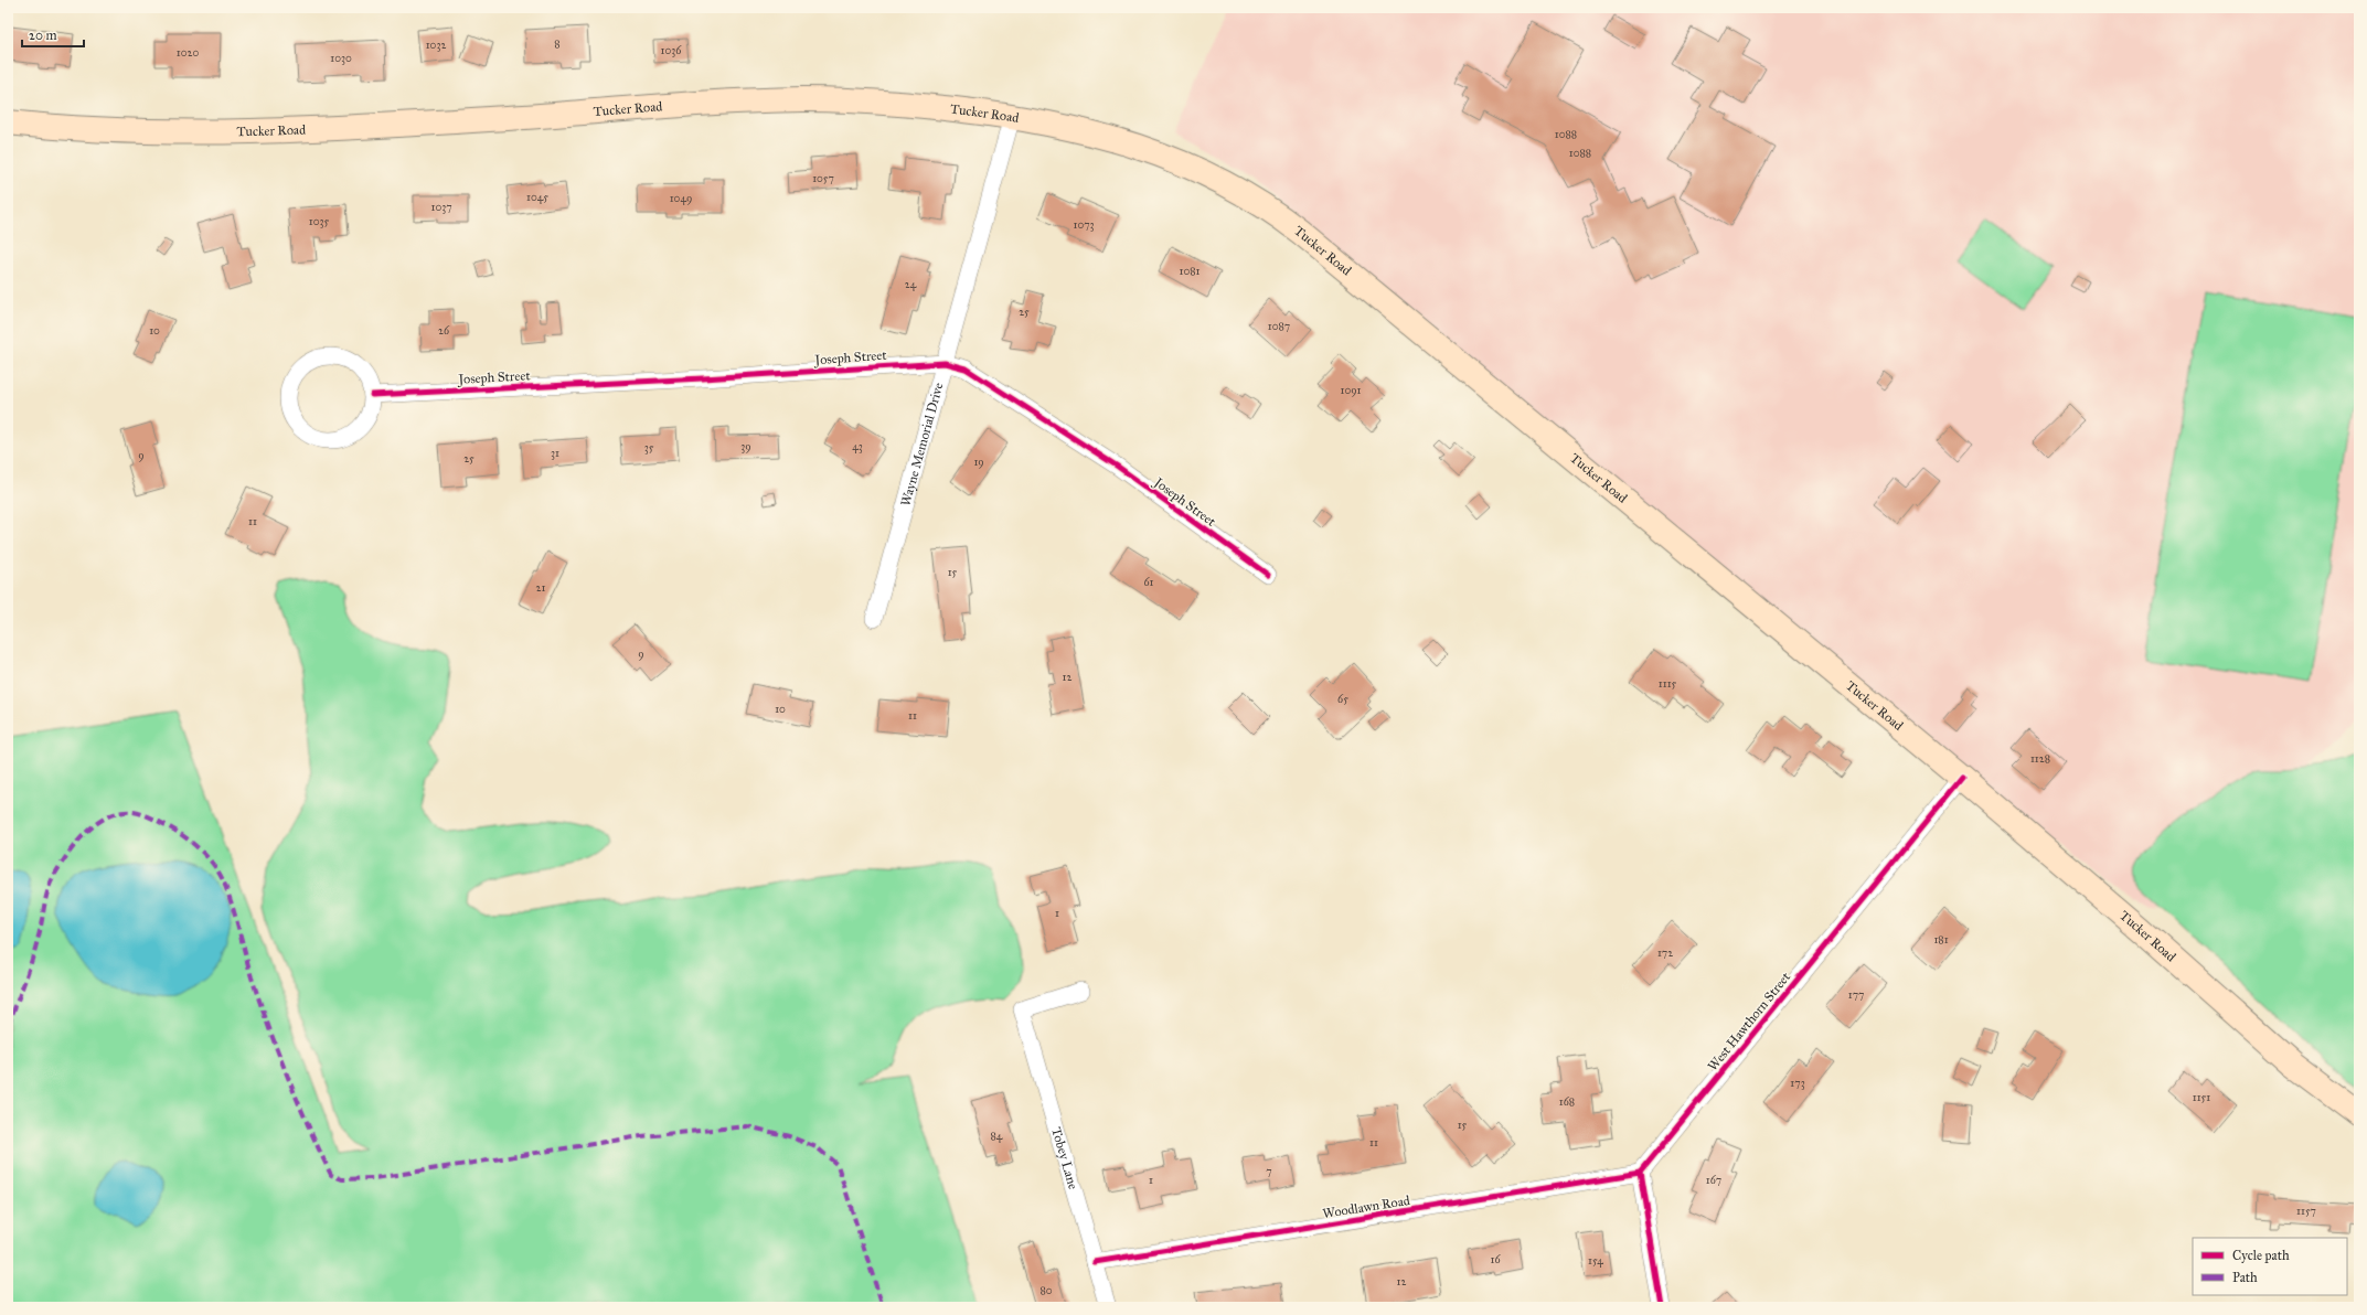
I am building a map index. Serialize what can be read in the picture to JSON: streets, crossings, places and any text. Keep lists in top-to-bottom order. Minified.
{"streets":{"main road":["Tucker Road"],"street":["Joseph Street","Wayne Memorial Drive","West Hawthorn Street","Tobey Lane","Woodlawn Road"]},"crossings":[["Tucker Road","Wayne Memorial Drive"],["Tucker Road","West Hawthorn Street"],["Joseph Street","Wayne Memorial Drive"],["West Hawthorn Street","Woodlawn Road"],["Tobey Lane","Woodlawn Road"]],"house_numbers":["8","1032","1036","1020","1030","1088","1088","1057","1045","1049","1037","1035","1073","1081","24","25","1087","10","26","1091","39","43","35","31","9","25","19","11","15","61","21","9","12","1115","65","10","11","1128","1","181","172","177","173","1151","168","15","84","11","7","1","167","1157","16","154","12","80"],"legend":["Cycle path","Path"],"scale_bar":"20 m"}
